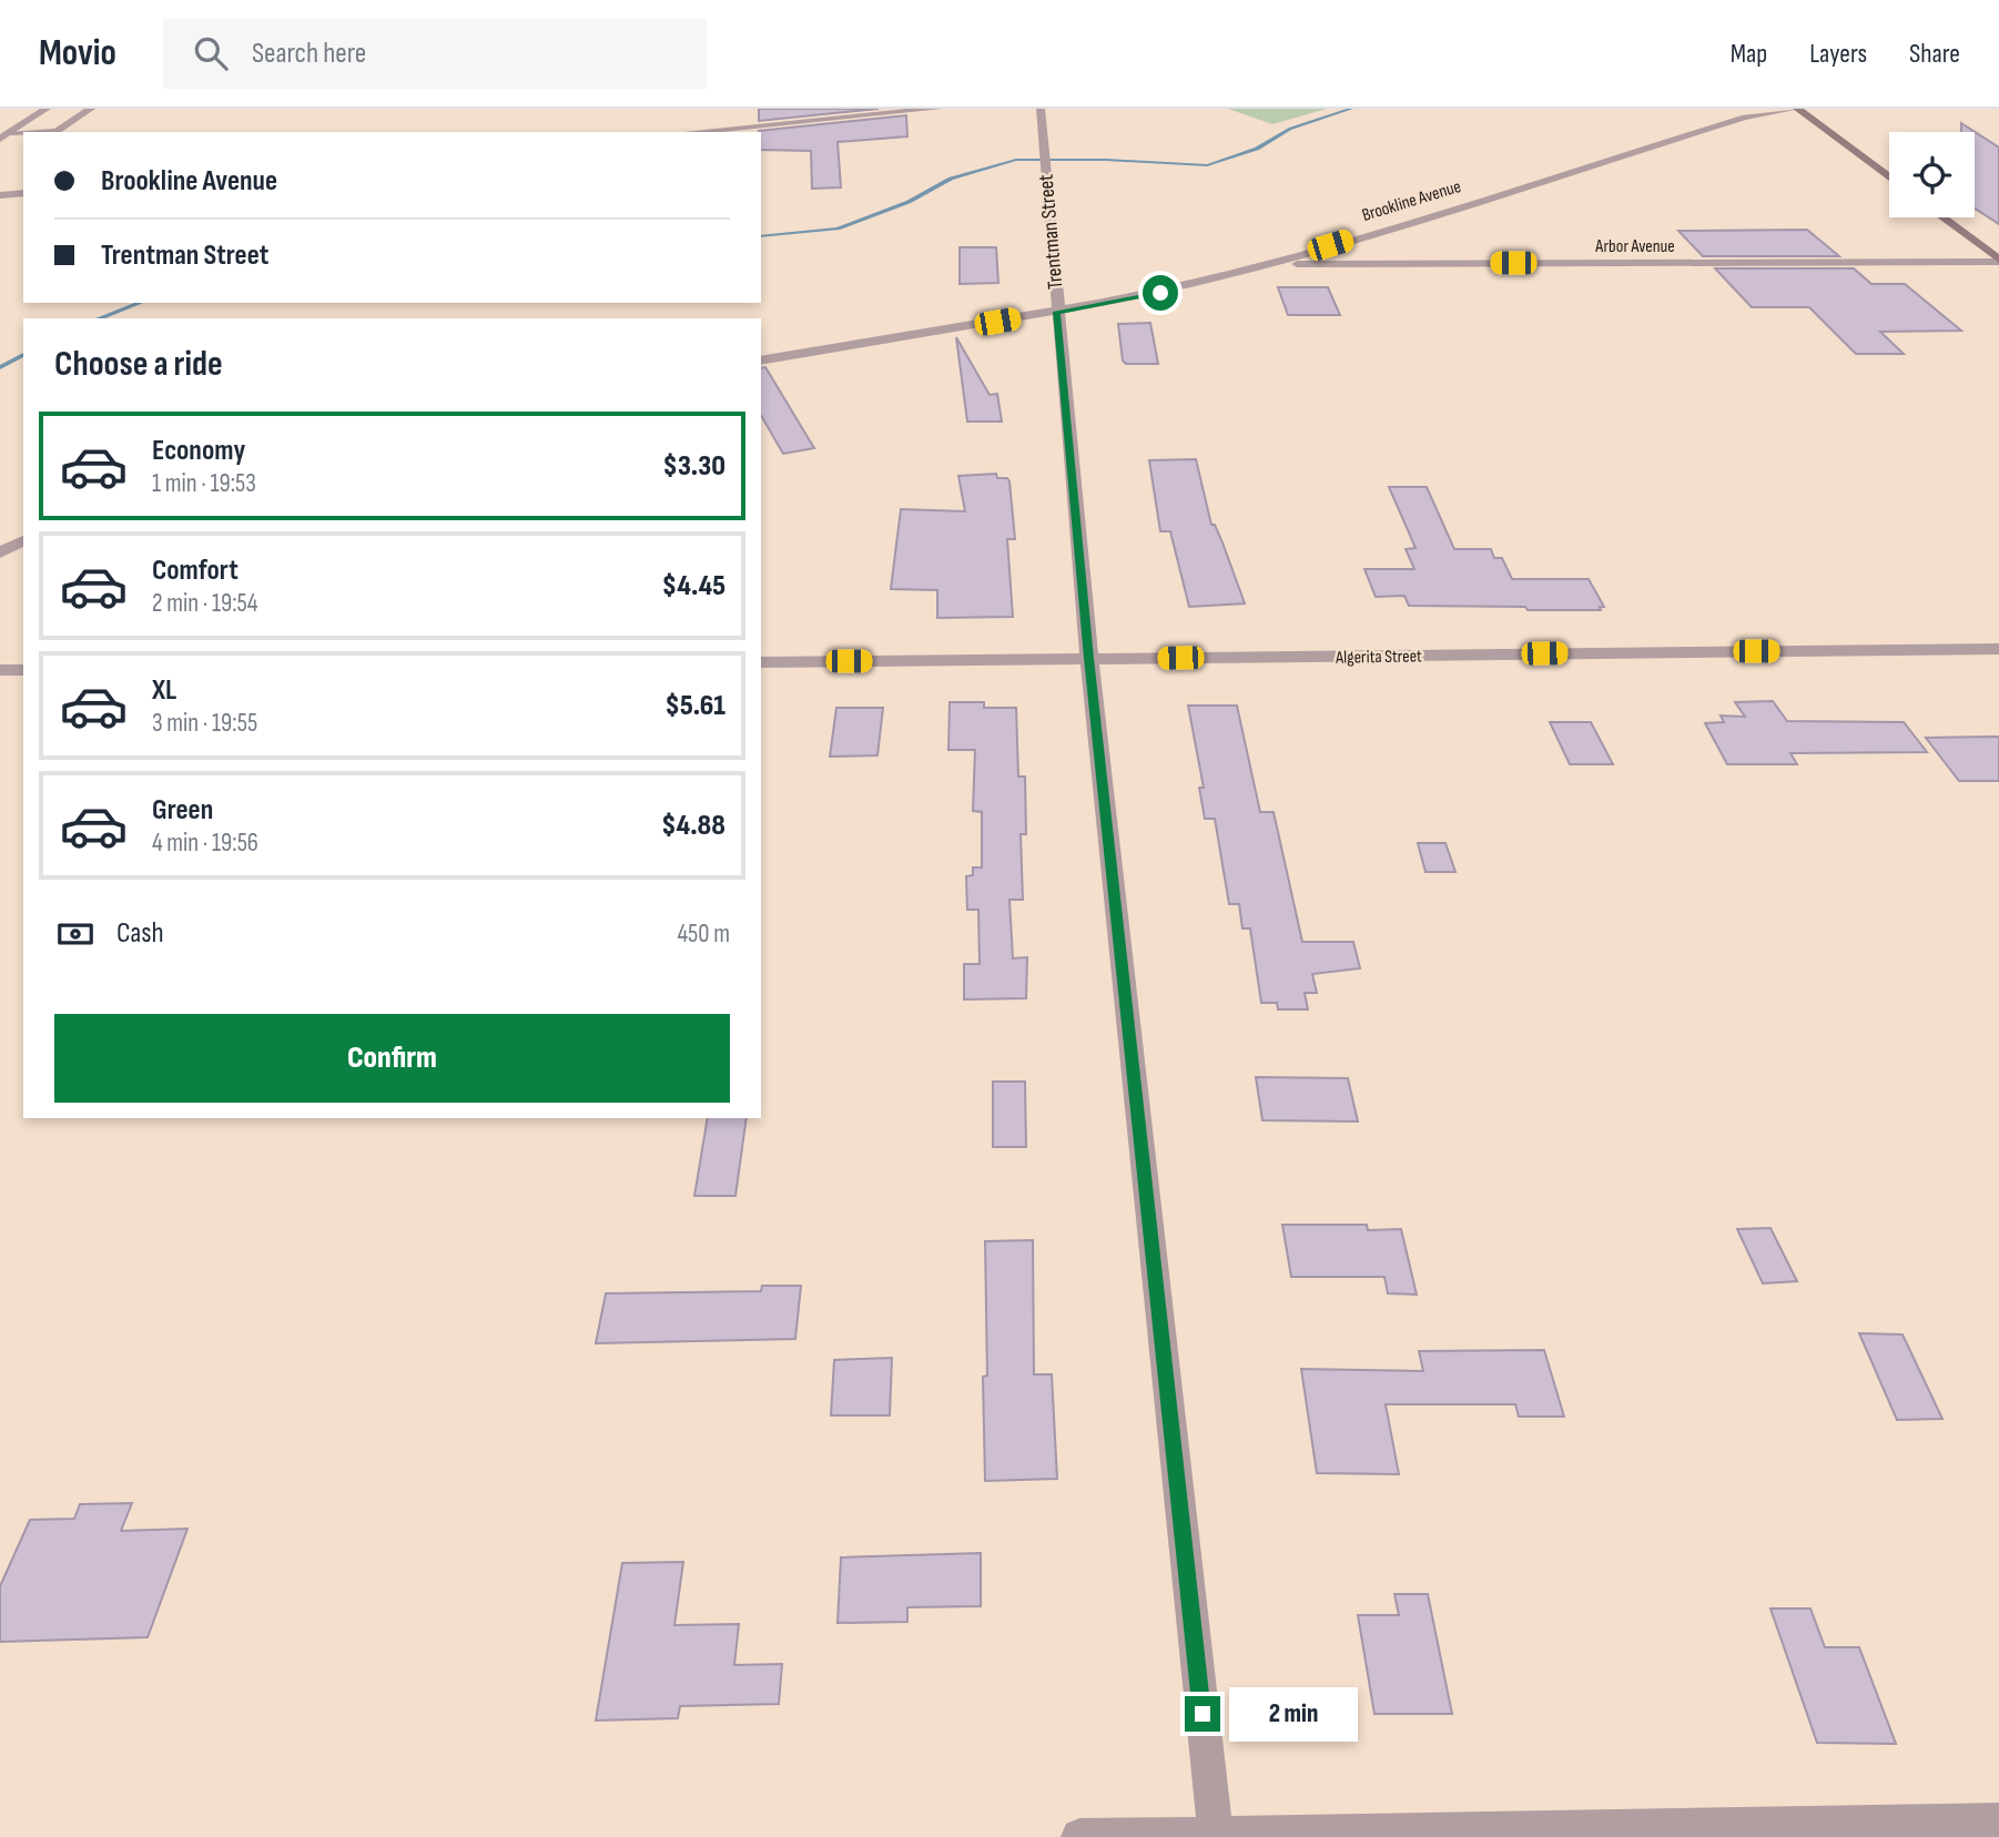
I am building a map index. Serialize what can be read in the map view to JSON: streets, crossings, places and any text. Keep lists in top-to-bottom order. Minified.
{"streets":{"street":["Brookline Avenue","Trentman Street","Arbor Avenue","Algerita Street"]},"crossings":[["Brookline Avenue","Trentman Street"],["Brookline Avenue","Arbor Avenue"],["Trentman Street","Algerita Street"]],"page":{"header":"Movio","search":"Search here","nav":["Map","Layers","Share"],"banner":["Brookline Avenue","Trentman Street"],"heading":"Choose a ride","list":[{"name":"Economy","note":"1 min · 19:53","value":"$3.30"},{"name":"Comfort","note":"2 min · 19:54","value":"$4.45"},{"name":"XL","note":"3 min · 19:55","value":"$5.61"},{"name":"Green","note":"4 min · 19:56","value":"$4.88"}],"pay":["Cash","450 m"],"buttons":"Confirm","bubble":"2 min"}}
